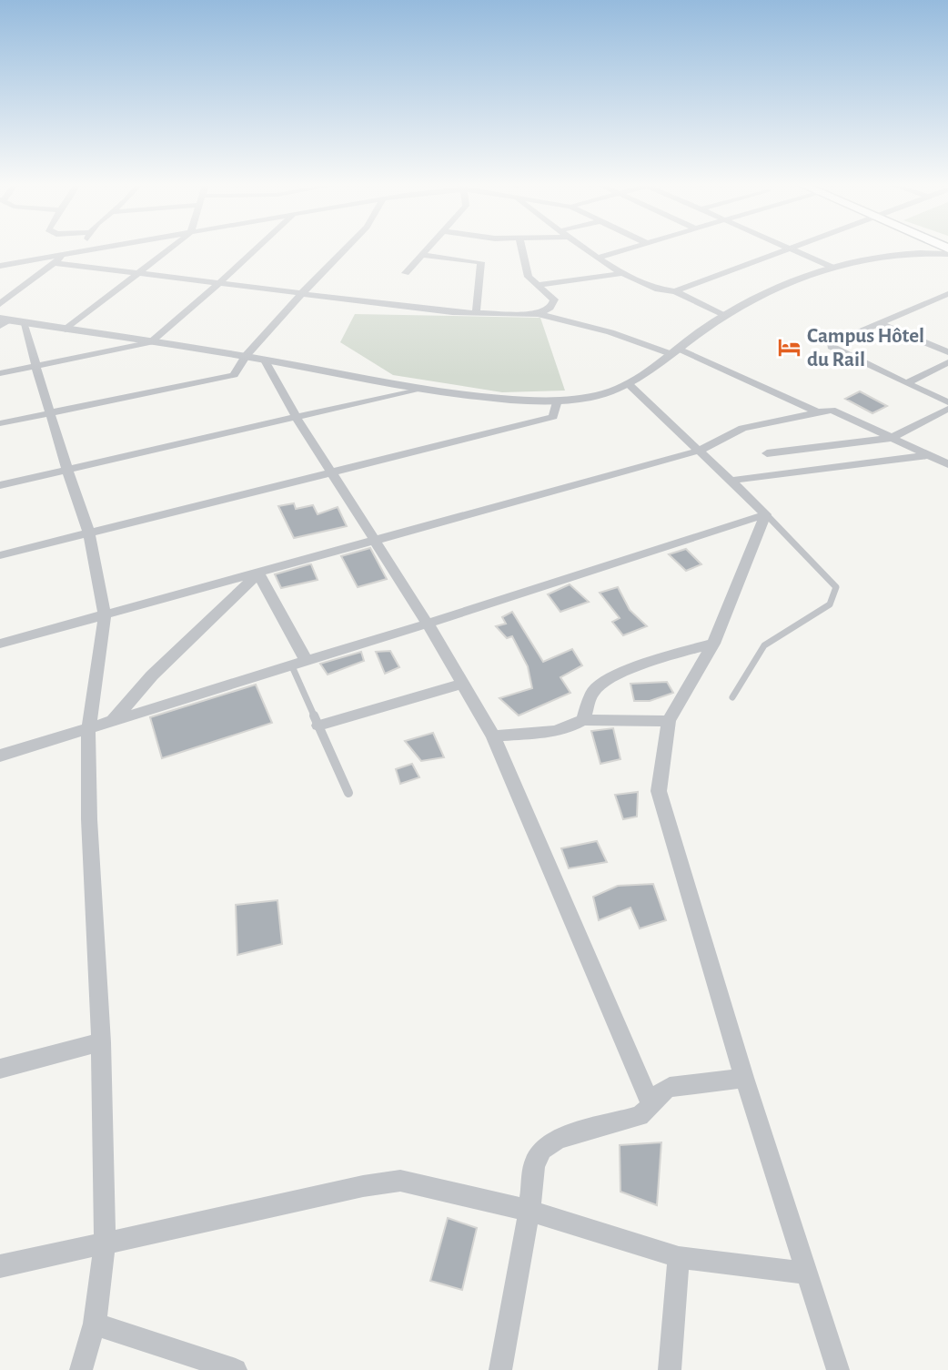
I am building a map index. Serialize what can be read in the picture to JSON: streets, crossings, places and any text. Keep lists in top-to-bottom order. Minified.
{"places":{"hotel":["Campus Hôtel du Rail"]}}
